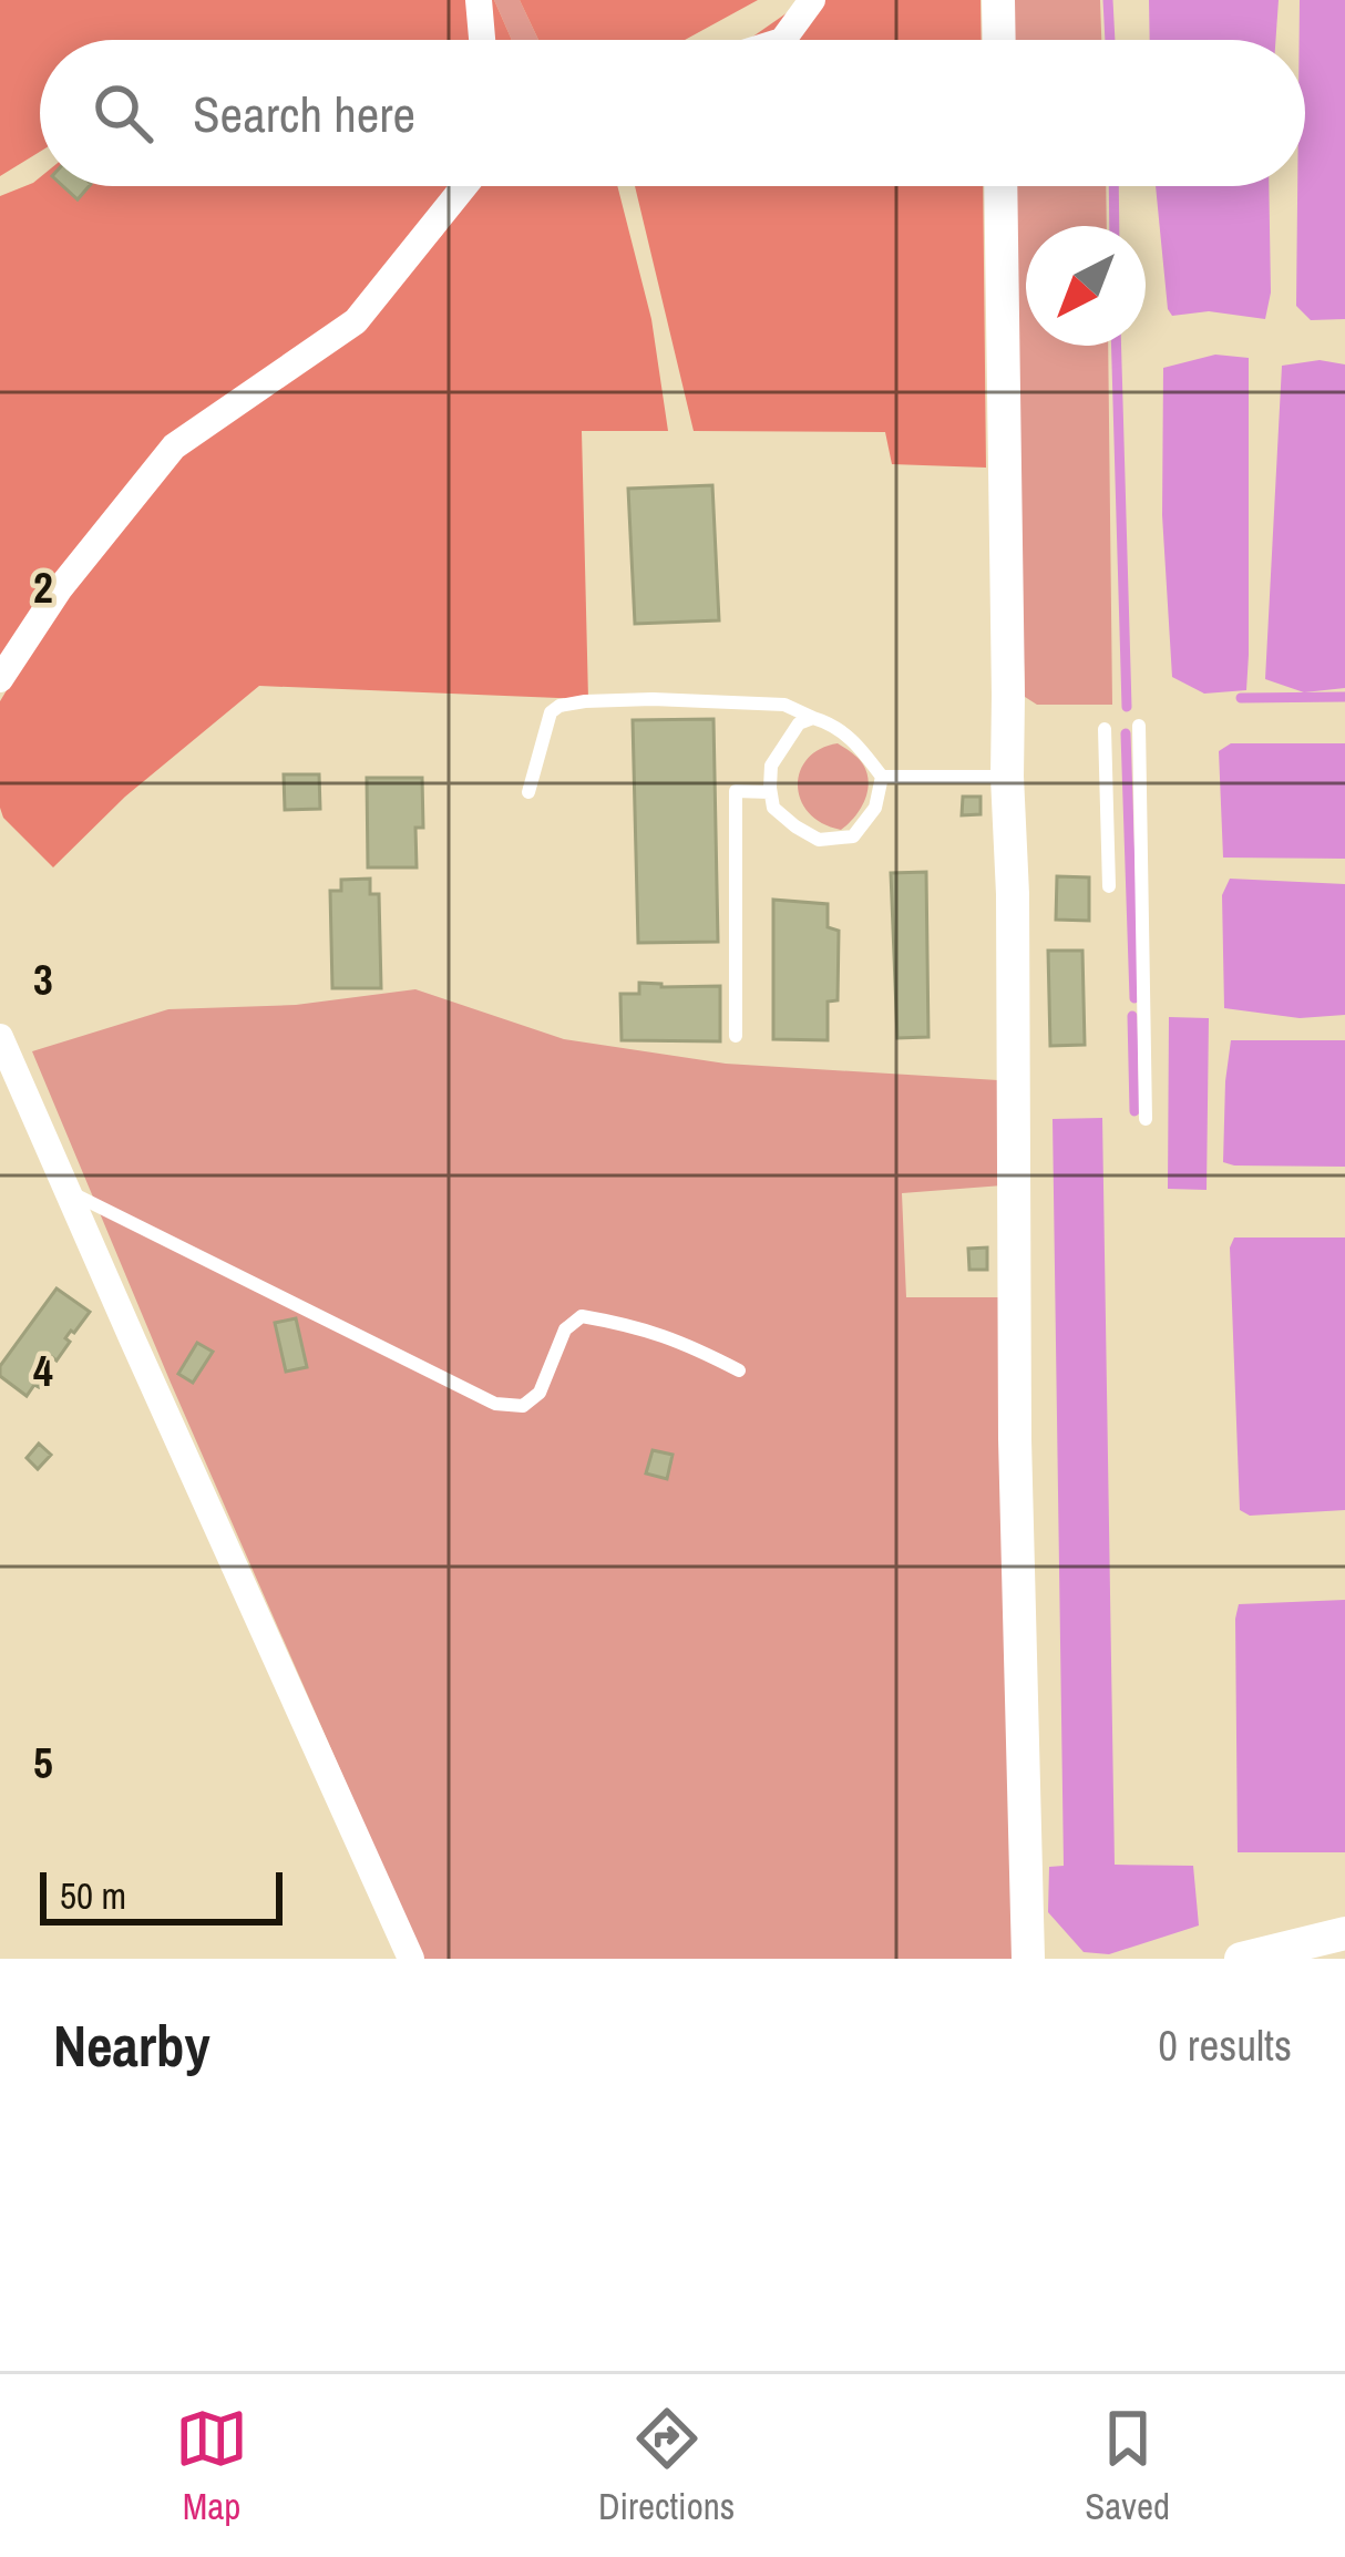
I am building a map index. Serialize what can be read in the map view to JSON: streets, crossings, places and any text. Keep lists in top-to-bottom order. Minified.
{"scale_bar":"50 m","north":"bottom left","page":{"search":"Search here","scale":"50 m","heading":["Nearby","0 results"],"nav":["Map","Directions","Saved"]},"grid":{"rows":["2","3","4","5"]}}
